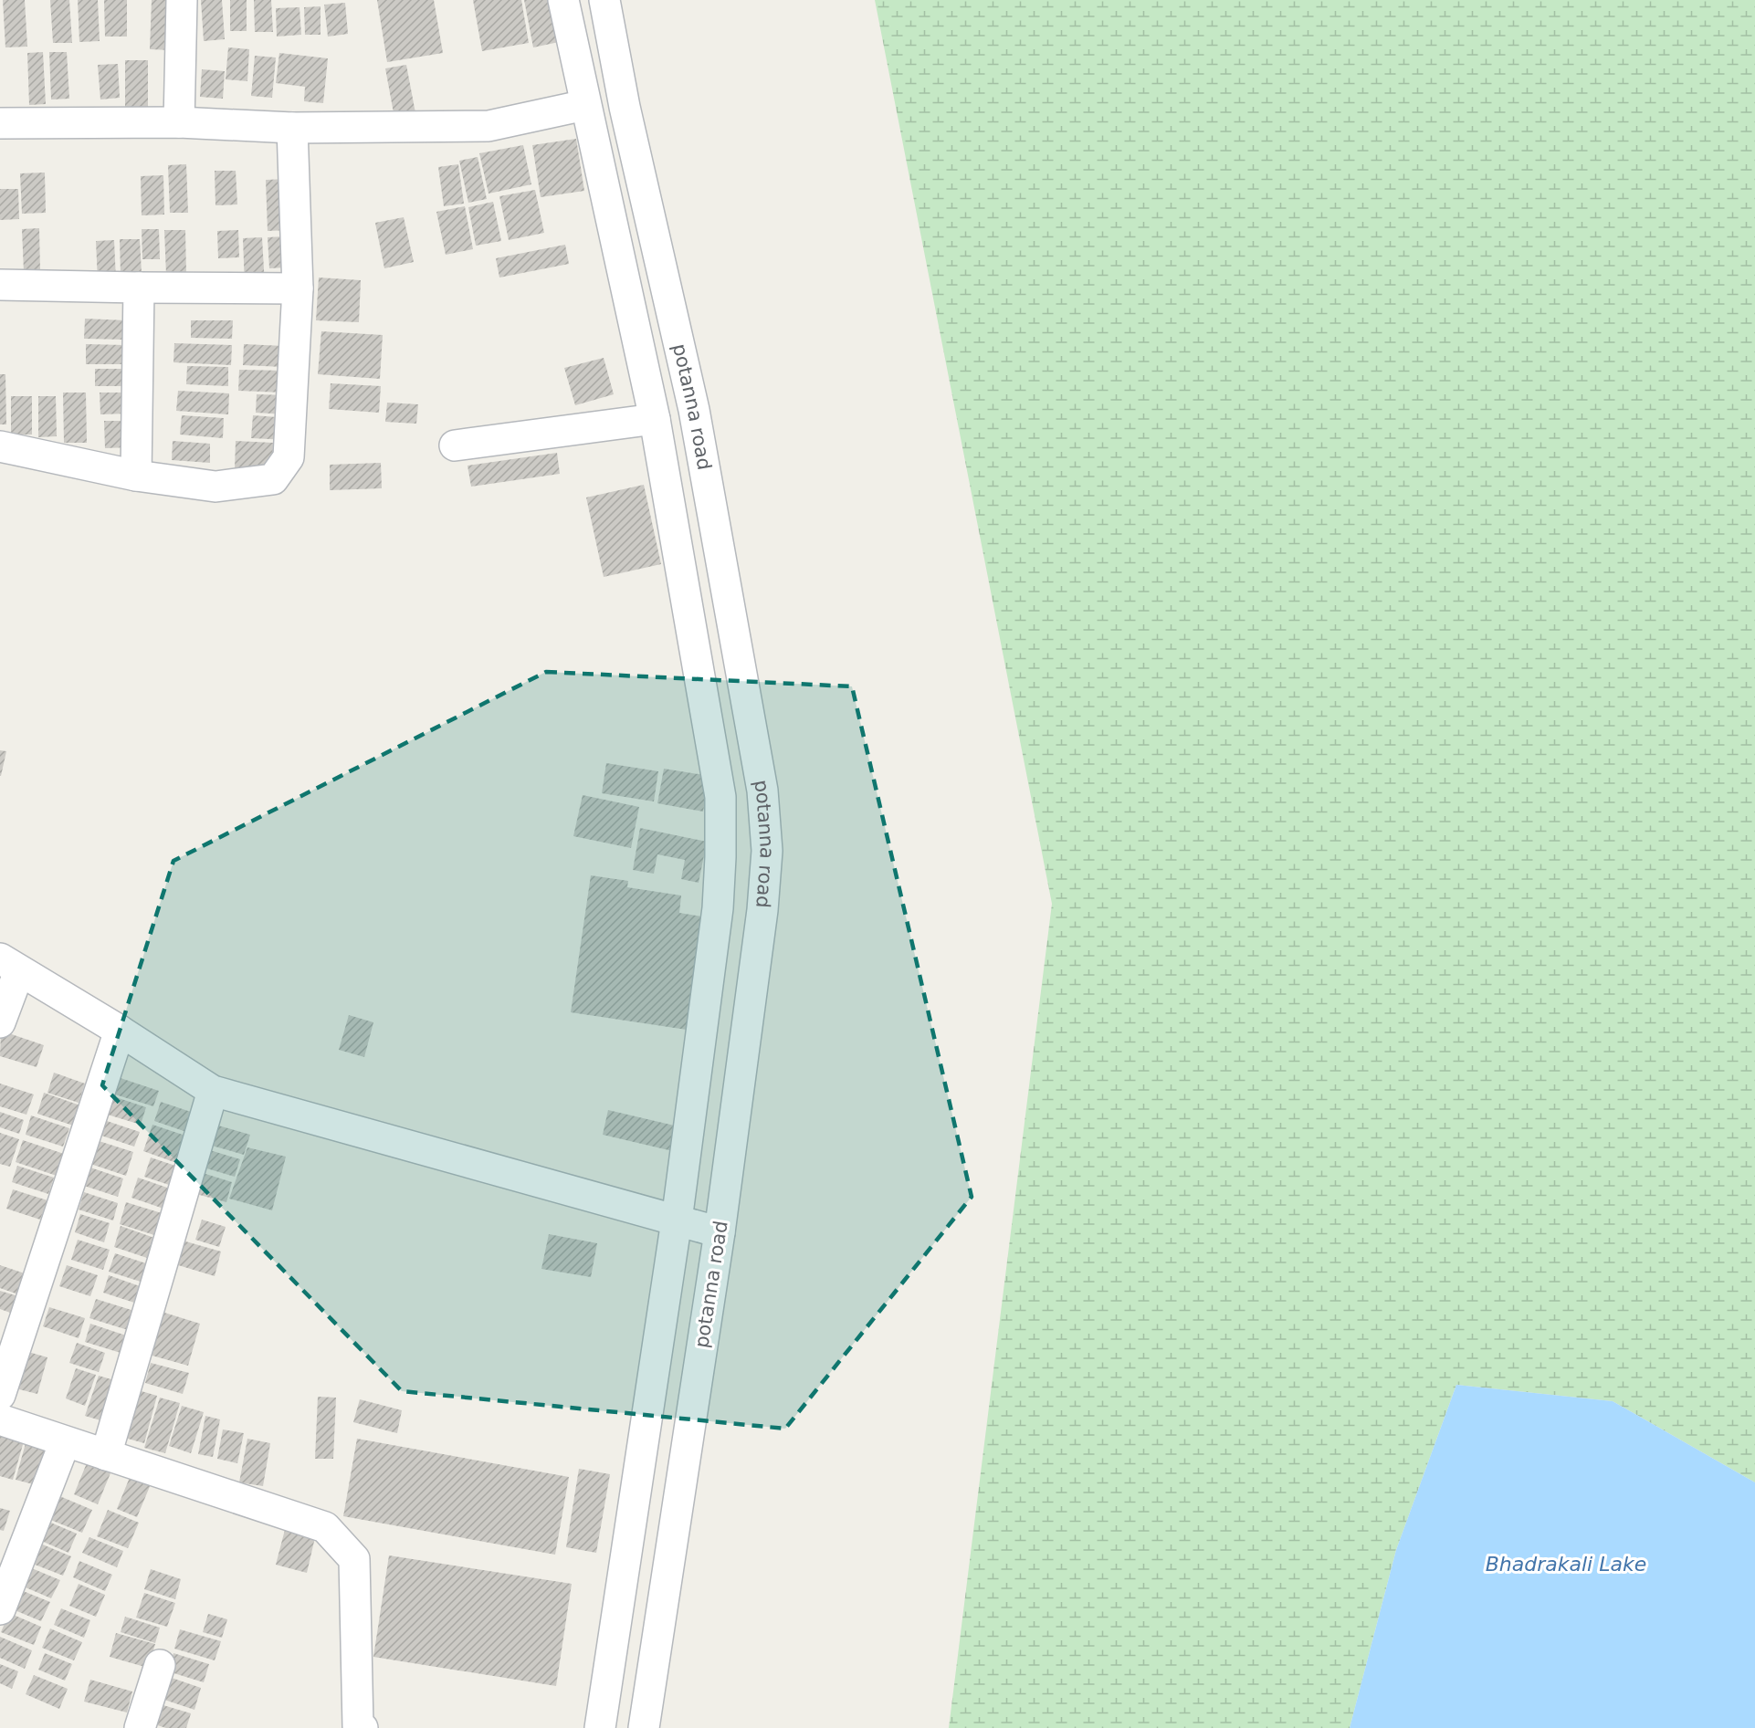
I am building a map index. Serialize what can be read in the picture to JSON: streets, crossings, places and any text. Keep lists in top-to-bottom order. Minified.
{"streets":{"street":["potanna road"]},"water":["Bhadrakali Lake"]}
